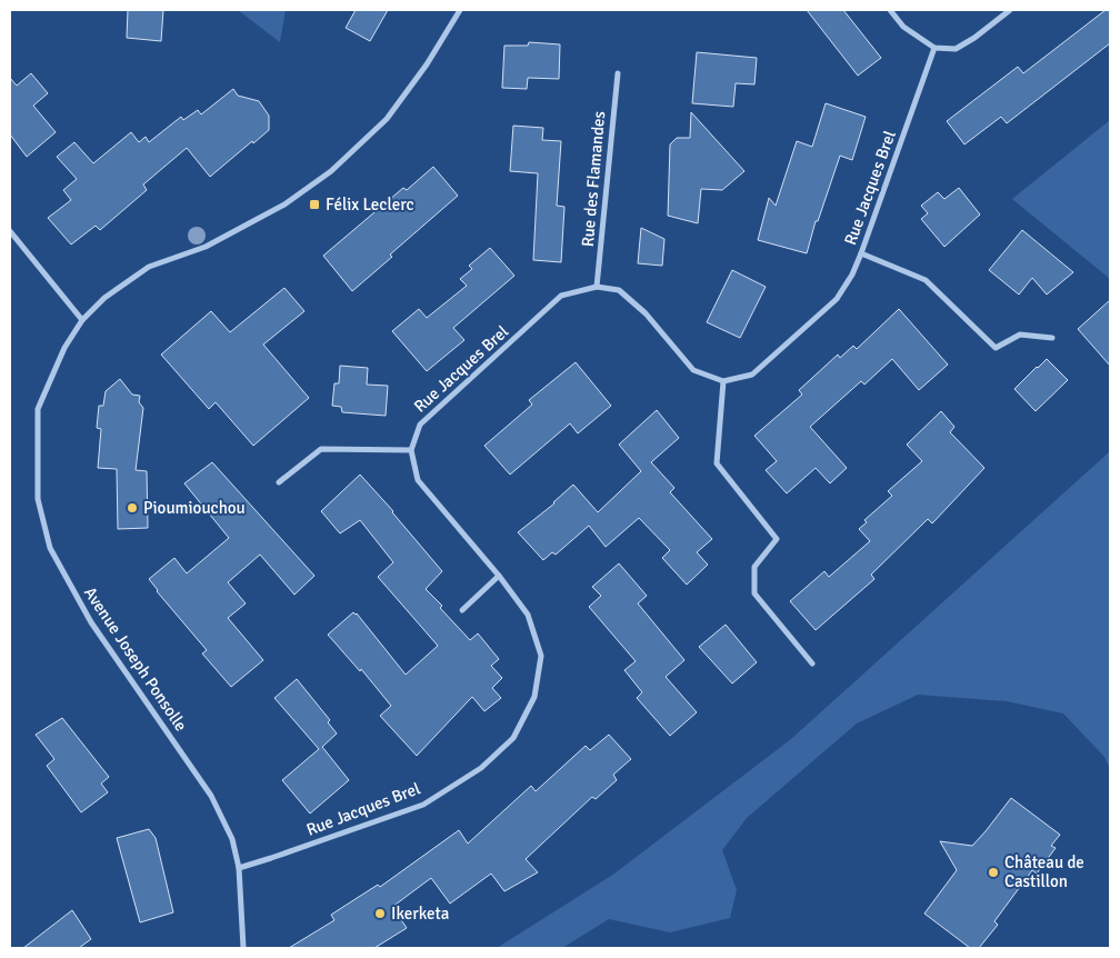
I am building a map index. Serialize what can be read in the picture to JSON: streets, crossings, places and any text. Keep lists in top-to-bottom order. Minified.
{"streets":{"street":["Rue des Flamandes","Rue Jacques Brel","Avenue Joseph Ponsolle"]},"crossings":[["Rue des Flamandes","Rue Jacques Brel"],["Rue Jacques Brel","Avenue Joseph Ponsolle"]],"places":{"transit":["Félix Leclerc"],"other":["Pioumiouchou","Château de Castillon","Ikerketa"]}}
